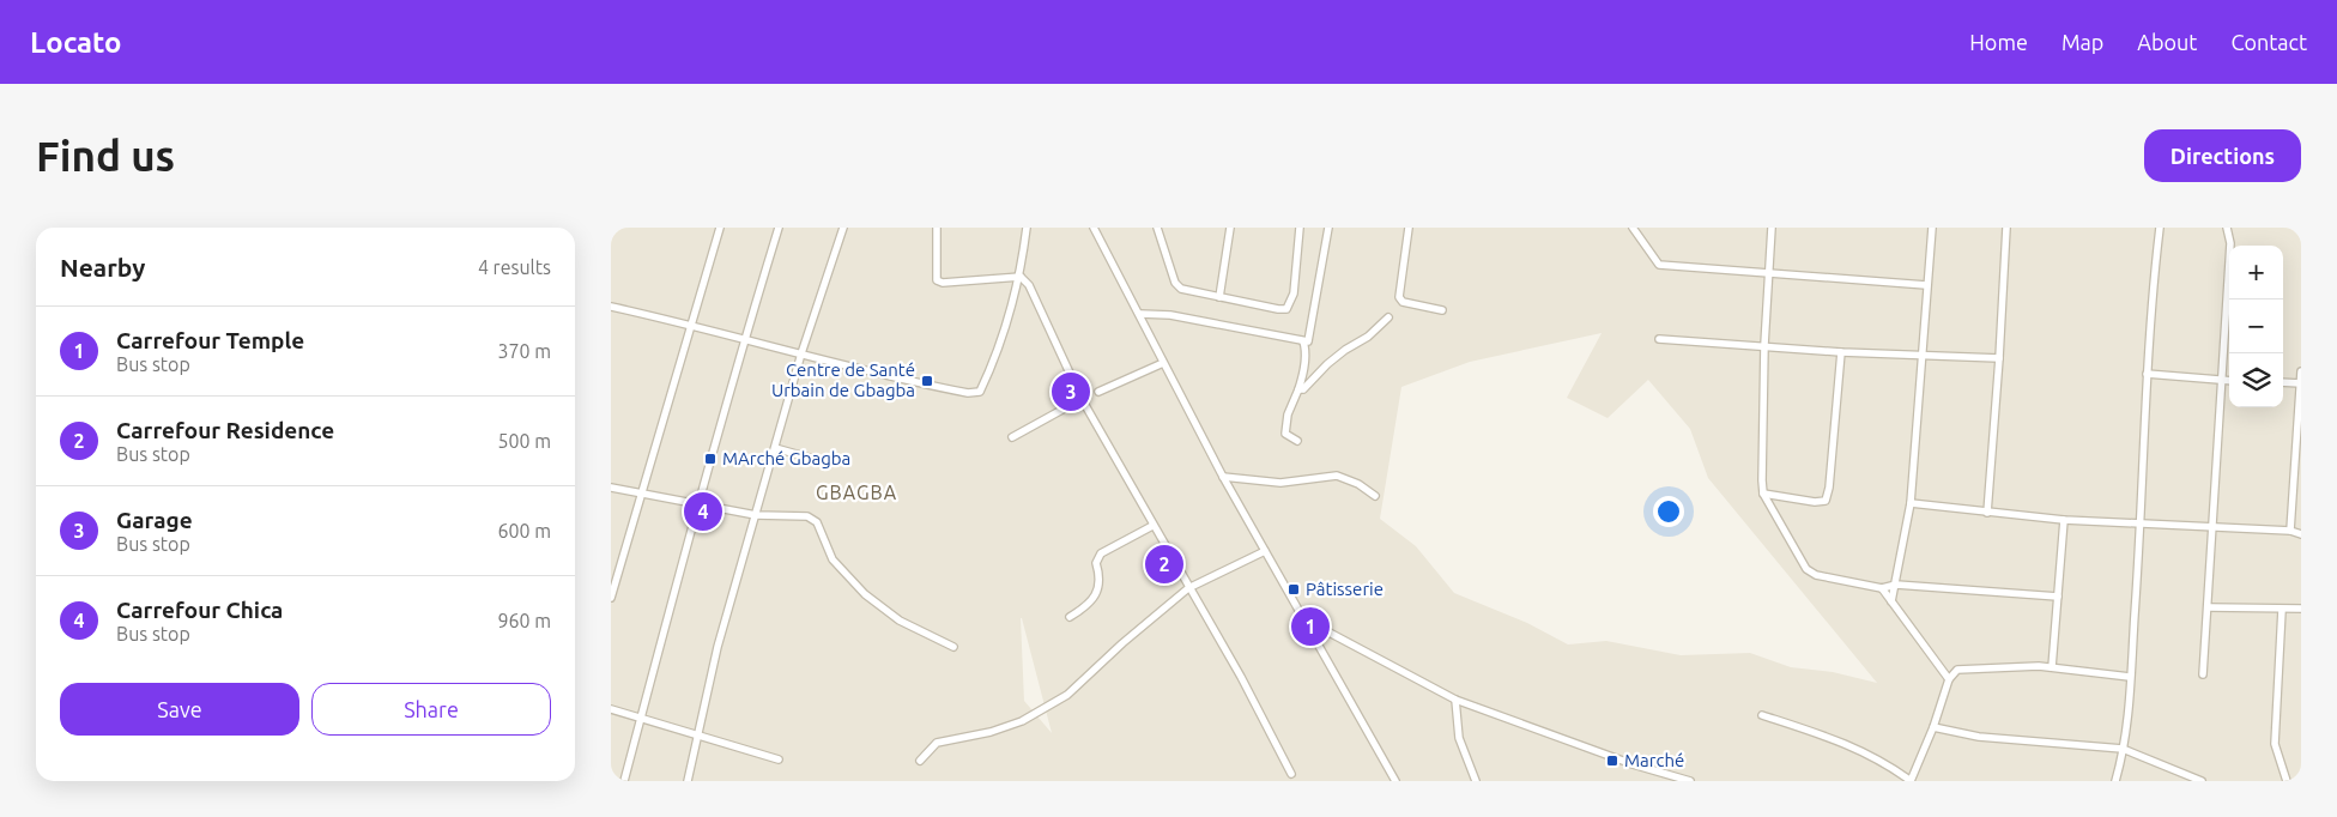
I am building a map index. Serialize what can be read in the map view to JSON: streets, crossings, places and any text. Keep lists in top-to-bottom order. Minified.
{"districts":["GBAGBA"],"places":{"transit":["Centre de Santé Urbain de Gbagba","MArché Gbagba","Pâtisserie","Marché"]},"page":{"header":"Locato","nav":["Home","Map","About","Contact"],"buttons":["Directions",["Save","Share"]],"title":"Find us","heading":["Nearby","4 results"],"map_buttons":["+","−"],"list":[{"mark":"1","name":"Carrefour Temple","note":"Bus stop","value":"370 m"},{"mark":"2","name":"Carrefour Residence","note":"Bus stop","value":"500 m"},{"mark":"3","name":"Garage","note":"Bus stop","value":"600 m"},{"mark":"4","name":"Carrefour Chica","note":"Bus stop","value":"960 m"}],"pins":["3","4","2","1"]}}
